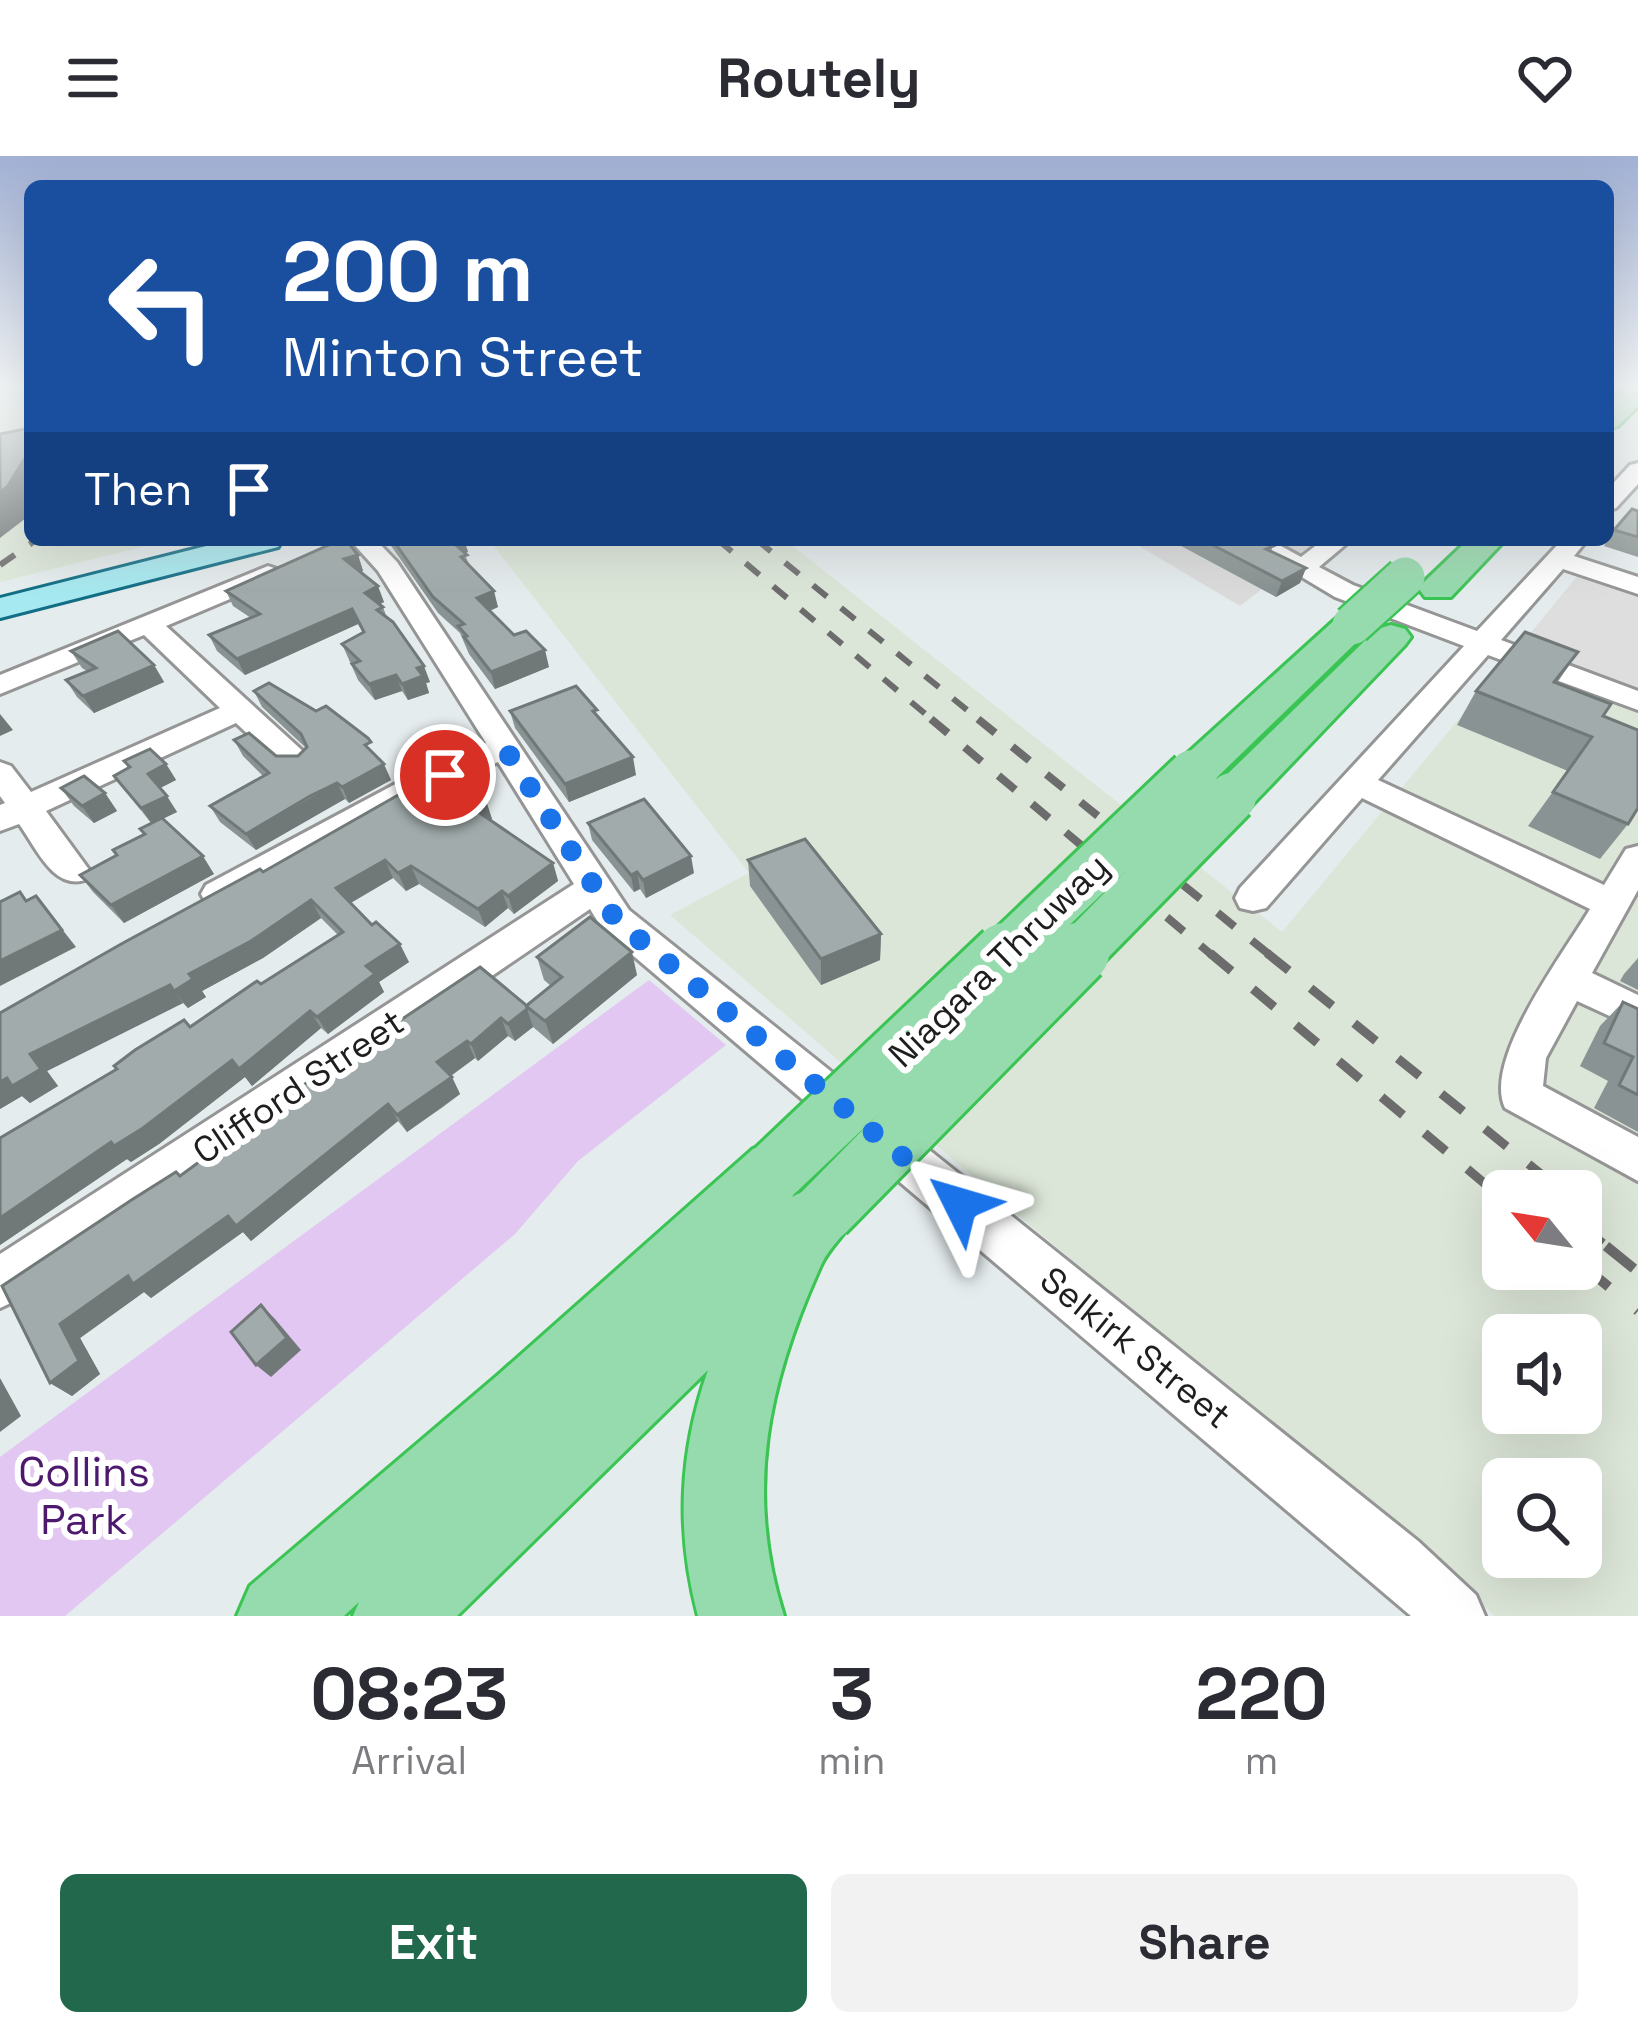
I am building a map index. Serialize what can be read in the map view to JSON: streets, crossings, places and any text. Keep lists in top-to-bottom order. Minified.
{"streets":{"highway":["Niagara Thruway"],"street":["Clifford Street","Selkirk Street"]},"crossings":[["Clifford Street","Selkirk Street"]],"parks":["Collins Park"],"north":"top left","page":{"header":"Routely","turn":["200 m","Minton Street"],"then":"Then","eta":["08:23","Arrival","3","min","220","m"],"buttons":["Exit","Share"]}}
